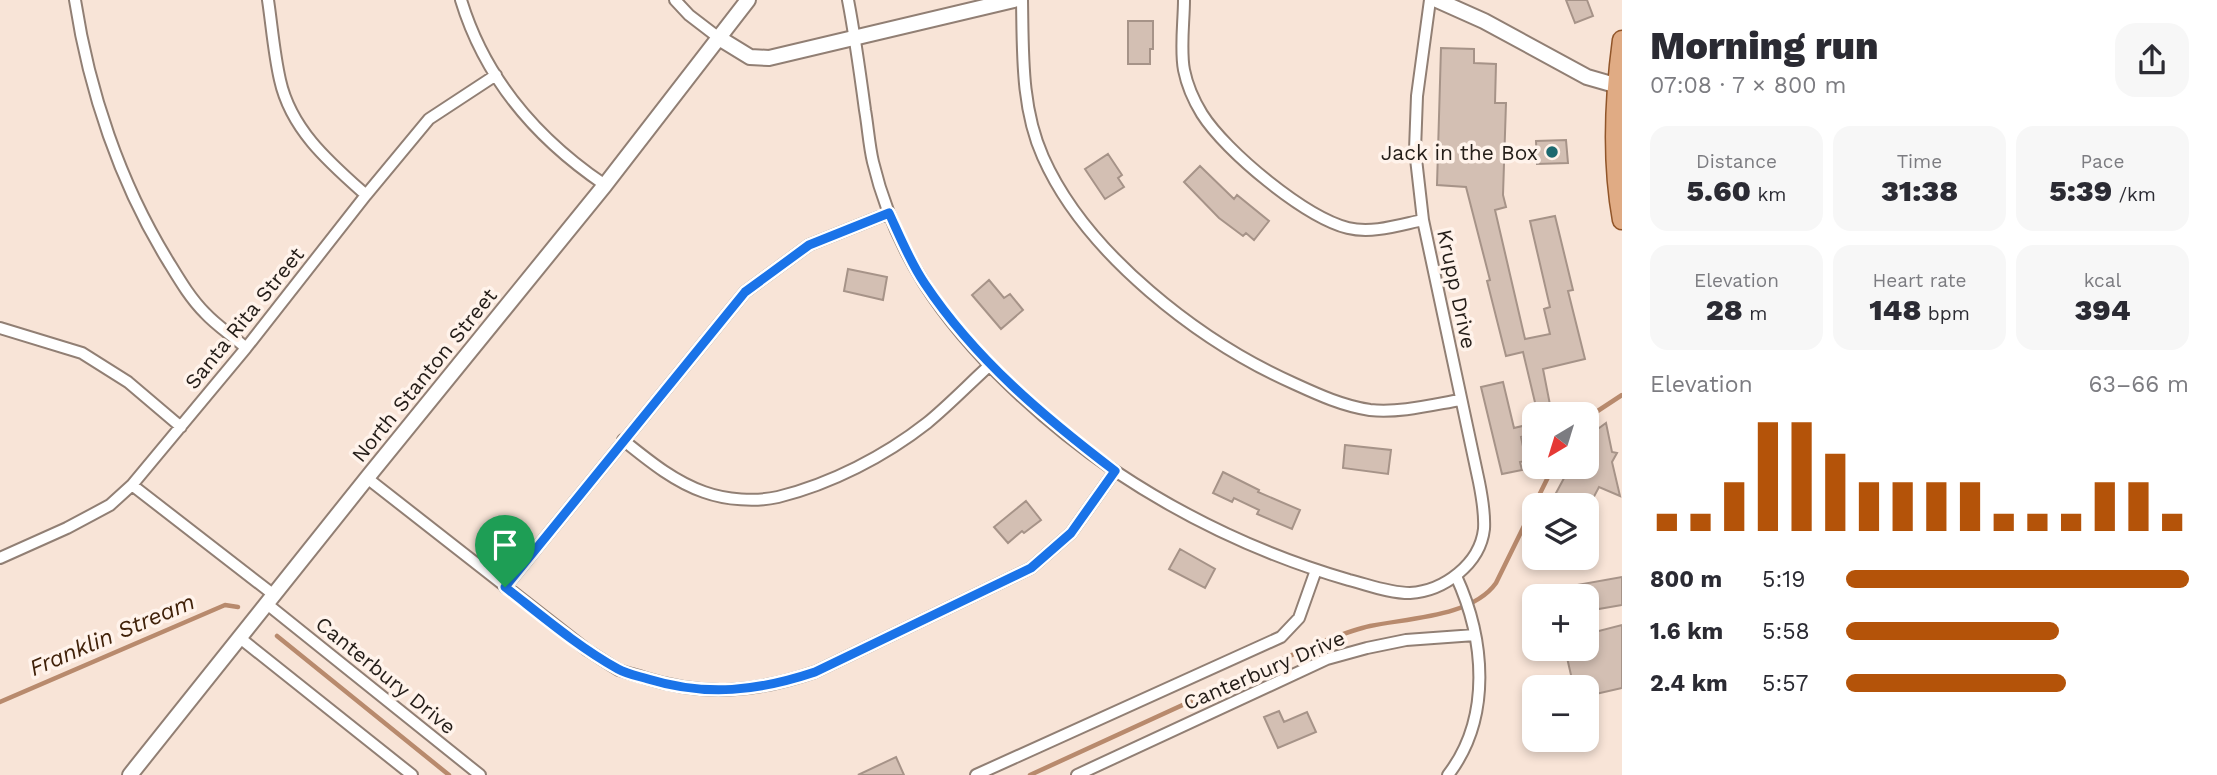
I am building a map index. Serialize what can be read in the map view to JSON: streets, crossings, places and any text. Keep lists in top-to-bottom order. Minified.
{"streets":{"street":["Krupp Drive","Santa Rita Street","North Stanton Street","Canterbury Drive"]},"crossings":[["Santa Rita Street","Canterbury Drive"],["North Stanton Street","Canterbury Drive"]],"water":["Franklin Stream"],"places":["Jack in the Box"],"north":"bottom left","page":{"heading":["Morning run","07:08 · 7 × 800 m"],"stats":[["Distance","5.60 km"],["Time","31:38"],["Pace","5:39 /km"],["Elevation","28 m"],["Heart rate","148 bpm"],["kcal","394"]],"chart":["Elevation","63–66 m"],"map_buttons":["+","−"],"list":[{"name":"800 m","note":"5:19"},{"name":"1.6 km","note":"5:58"},{"name":"2.4 km","note":"5:57"}]}}
